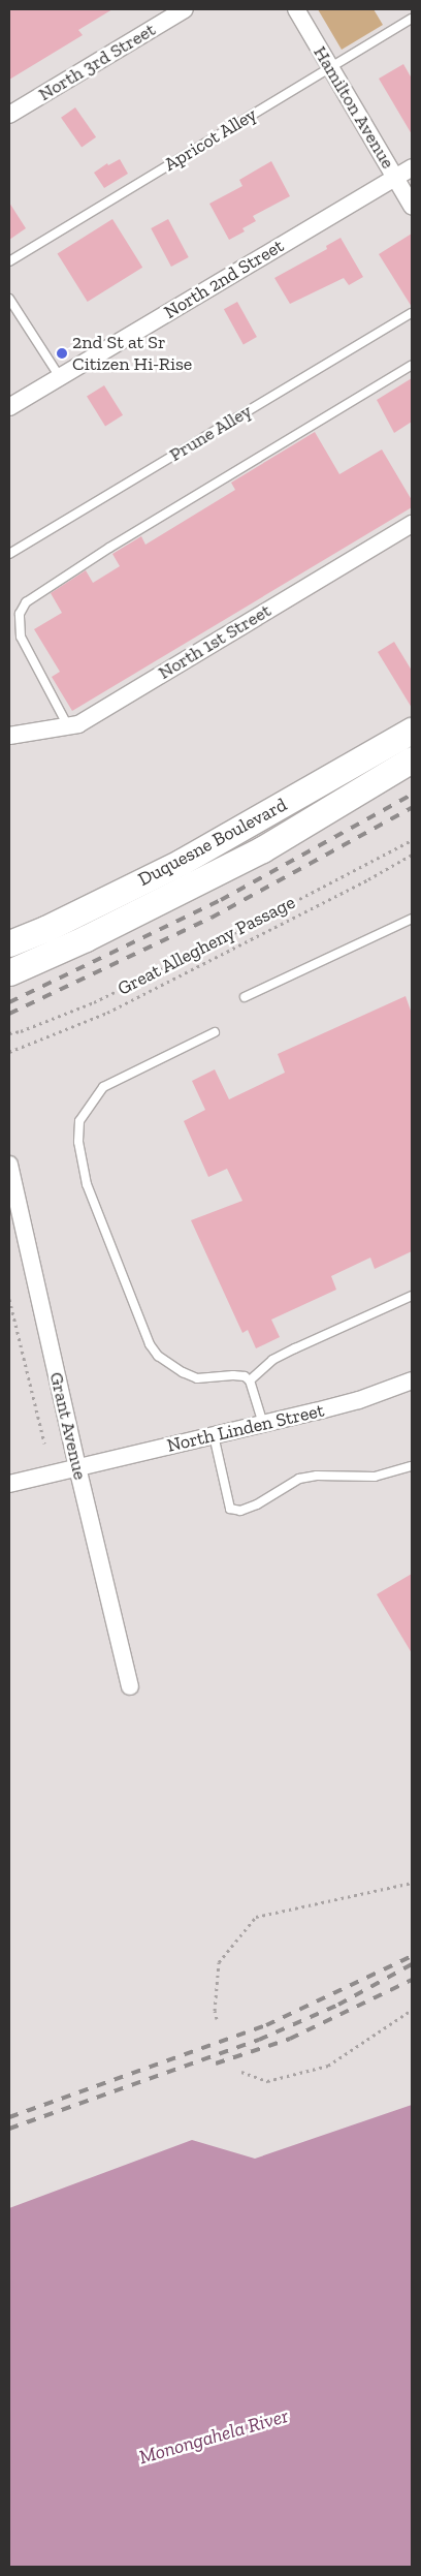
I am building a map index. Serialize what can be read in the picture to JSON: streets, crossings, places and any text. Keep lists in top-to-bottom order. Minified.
{"streets":{"main road":["Duquesne Boulevard"],"street":["North 3rd Street","Hamilton Avenue","North 2nd Street","North 1st Street","Grant Avenue","North Linden Street"],"lane":["Apricot Alley","Prune Alley"],"path":["Great Allegheny Passage"]},"crossings":[["Hamilton Avenue","Apricot Alley"],["Hamilton Avenue","North 2nd Street"],["Grant Avenue","North Linden Street"]],"water":["Monongahela River"],"places":["2nd St at Sr Citizen Hi-Rise"]}
